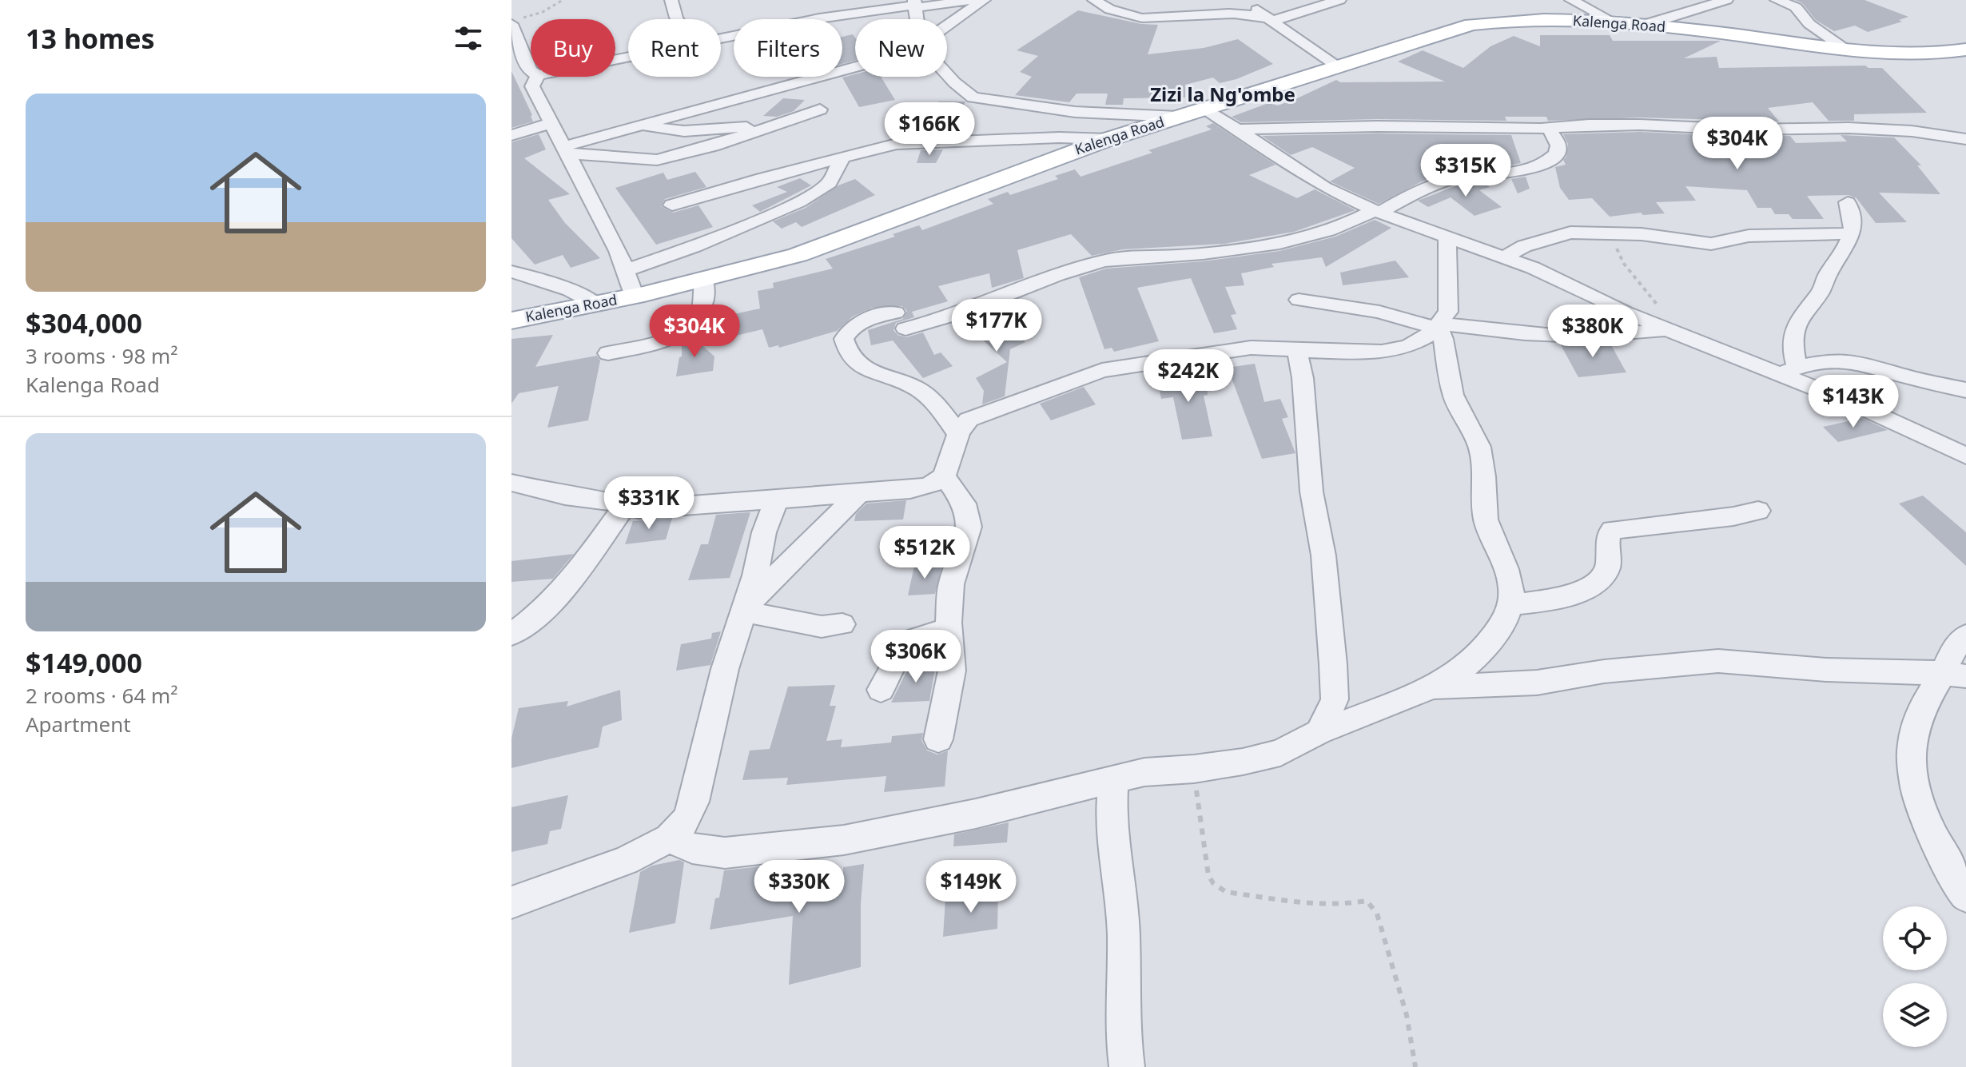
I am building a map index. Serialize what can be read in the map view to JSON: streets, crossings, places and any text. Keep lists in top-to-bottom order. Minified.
{"streets":{"main road":["Kalenga Road"]},"districts":["Zizi la Ng'ombe"],"page":{"heading":"13 homes","chip":["Buy","Rent","Filters","New"],"list":[{"name":"$304,000","note":"3 rooms · 98 m² · Kalenga Road"},{"name":"$149,000","note":"2 rooms · 64 m² · Apartment"}],"price":["$166K","$304K","$315K","$177K","$304K","$380K","$242K","$143K","$331K","$512K","$306K","$330K","$149K"]}}
